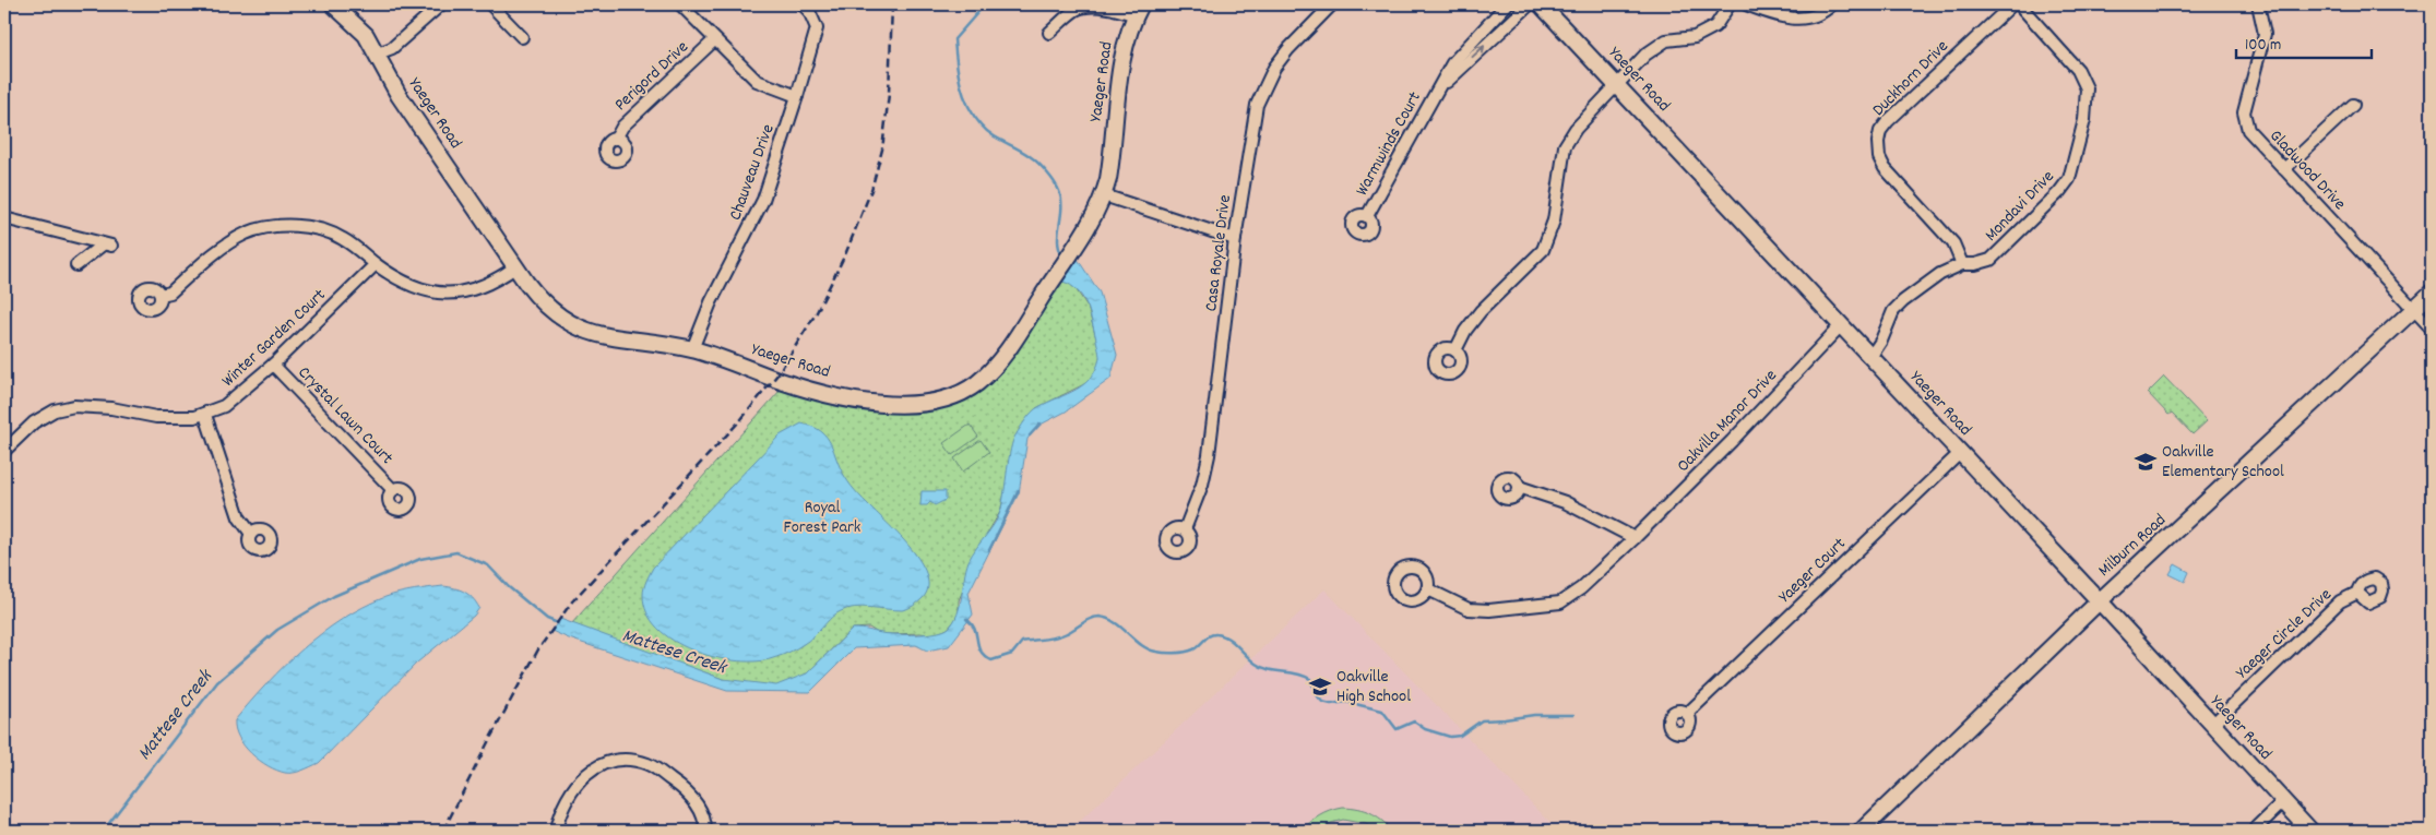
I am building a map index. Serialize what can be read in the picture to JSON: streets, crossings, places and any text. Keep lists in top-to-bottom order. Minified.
{"streets":{"street":["Perigord Drive","Duckhorn Drive","Yaeger Road","Warmwinds Court","Gladwood Drive","Chauveau Drive","Mondavi Drive","Casa Royale Drive","Winter Garden Court","Crystal Lawn Court","Oakvilla Manor Drive","Milburn Road","Yaeger Court","Yaeger Circle Drive"]},"crossings":[["Duckhorn Drive","Mondavi Drive"],["Yaeger Road","Chauveau Drive"],["Yaeger Road","Mondavi Drive"],["Yaeger Road","Oakvilla Manor Drive"],["Yaeger Road","Milburn Road"],["Yaeger Road","Yaeger Court"],["Yaeger Road","Yaeger Circle Drive"],["Gladwood Drive","Milburn Road"],["Winter Garden Court","Crystal Lawn Court"]],"water":["Mattese Creek"],"parks":["Royal Forest Park"],"places":{"school or university":["Oakville Elementary School","Oakville High School"]},"scale_bar":"100 m"}
